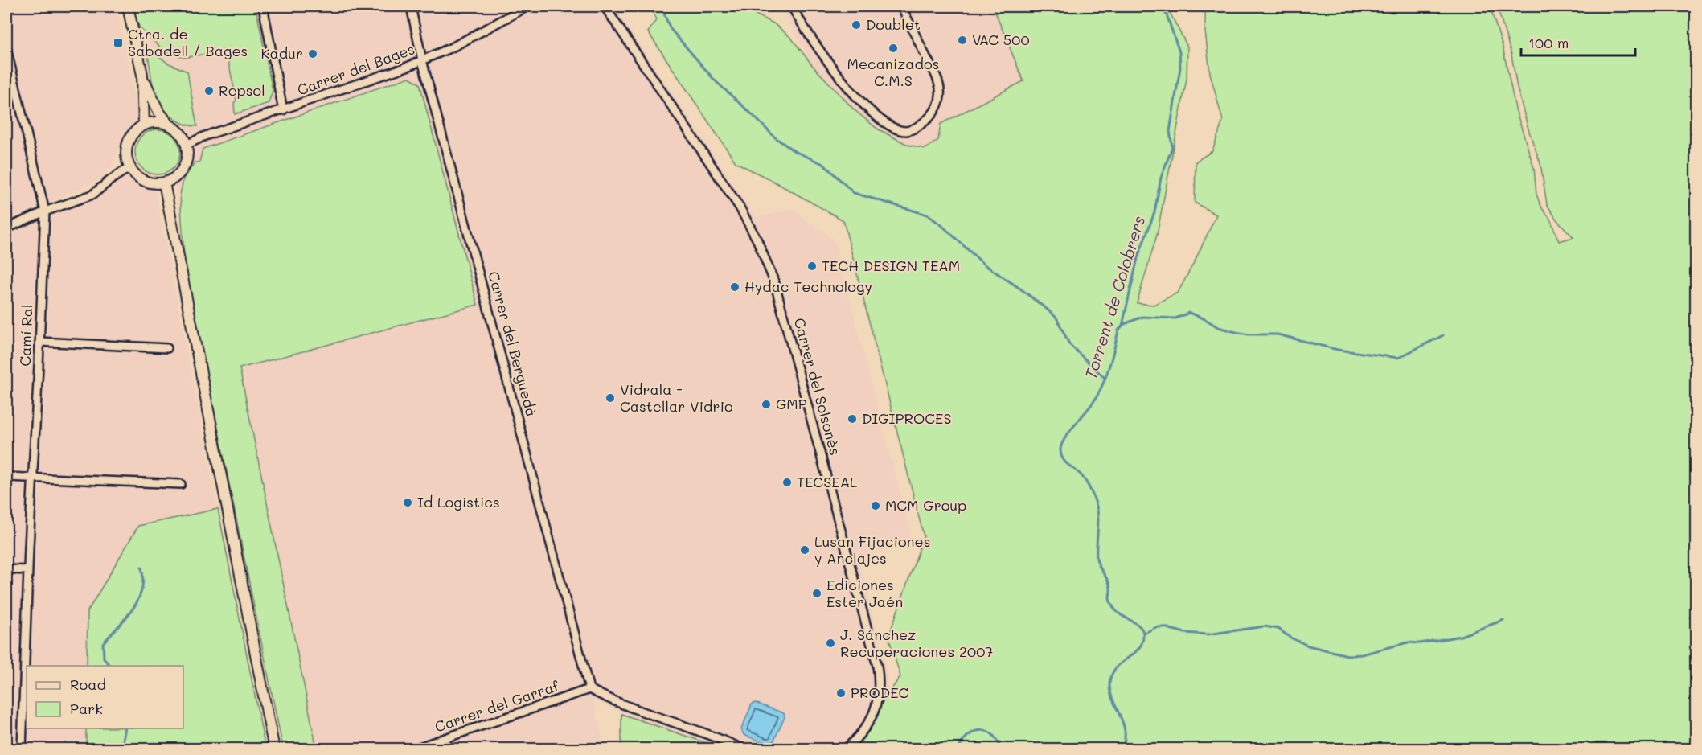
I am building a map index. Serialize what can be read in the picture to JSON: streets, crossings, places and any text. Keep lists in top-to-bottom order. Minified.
{"streets":{"street":["Carrer del Bages","Camí Ral","Carrer del Berguedà","Carrer del Solsonès","Carrer del Garraf"]},"crossings":[["Carrer del Bages","Carrer del Berguedà"],["Carrer del Berguedà","Carrer del Garraf"]],"water":["Torrent de Colobrers"],"places":{"other":["Doublet","VAC 500","Mecanizados C.M.S","Kadur","Repsol","TECH DESIGN TEAM","Hydac Technology","Vidrala - Castellar Vidrio","GMP","DIGIPROCES","TECSEAL","Id Logistics","MCM Group","Lusan Fijaciones y Anclajes","Ediciones Ester Jaén","J. Sánchez Recuperaciones 2007","PRODEC"],"transit":["Ctra. de Sabadell / Bages"]},"legend":["Road","Park"],"scale_bar":"100 m"}
